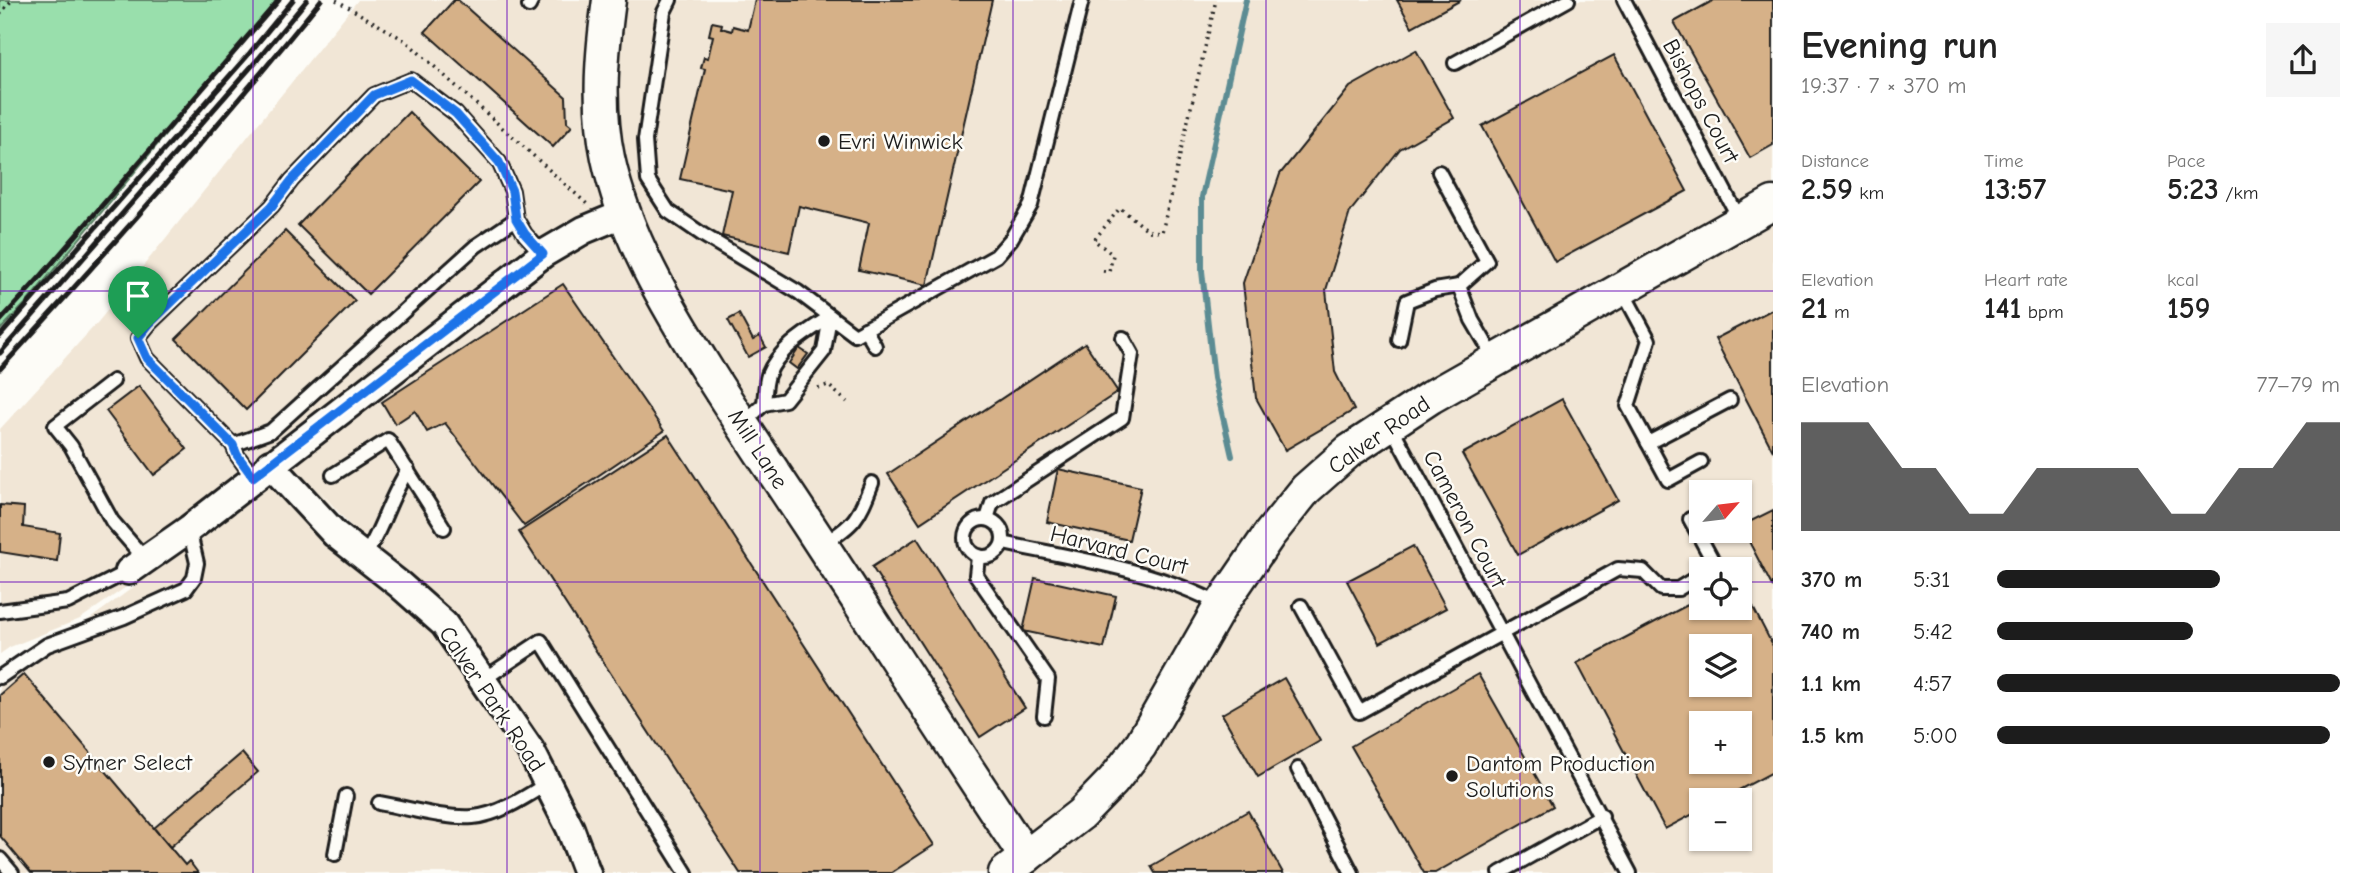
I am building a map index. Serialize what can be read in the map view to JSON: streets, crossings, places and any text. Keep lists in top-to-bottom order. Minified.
{"streets":{"street":["Calver Road","Mill Lane","Calver Park Road"],"lane":["Bishops Court","Cameron Court","Harvard Court"]},"crossings":[["Bishops Court","Calver Road"],["Calver Road","Mill Lane"],["Calver Road","Cameron Court"],["Calver Road","Harvard Court"]],"places":["Evri Winwick","Sytner Select","Dantom Production Solutions"],"north":"top right","page":{"heading":["Evening run","19:37 · 7 × 370 m"],"stats":[["Distance","2.59 km"],["Time","13:57"],["Pace","5:23 /km"],["Elevation","21 m"],["Heart rate","141 bpm"],["kcal","159"]],"chart":["Elevation","77–79 m"],"map_buttons":["+","−"],"list":[{"name":"370 m","note":"5:31"},{"name":"740 m","note":"5:42"},{"name":"1.1 km","note":"4:57"},{"name":"1.5 km","note":"5:00"}]}}
